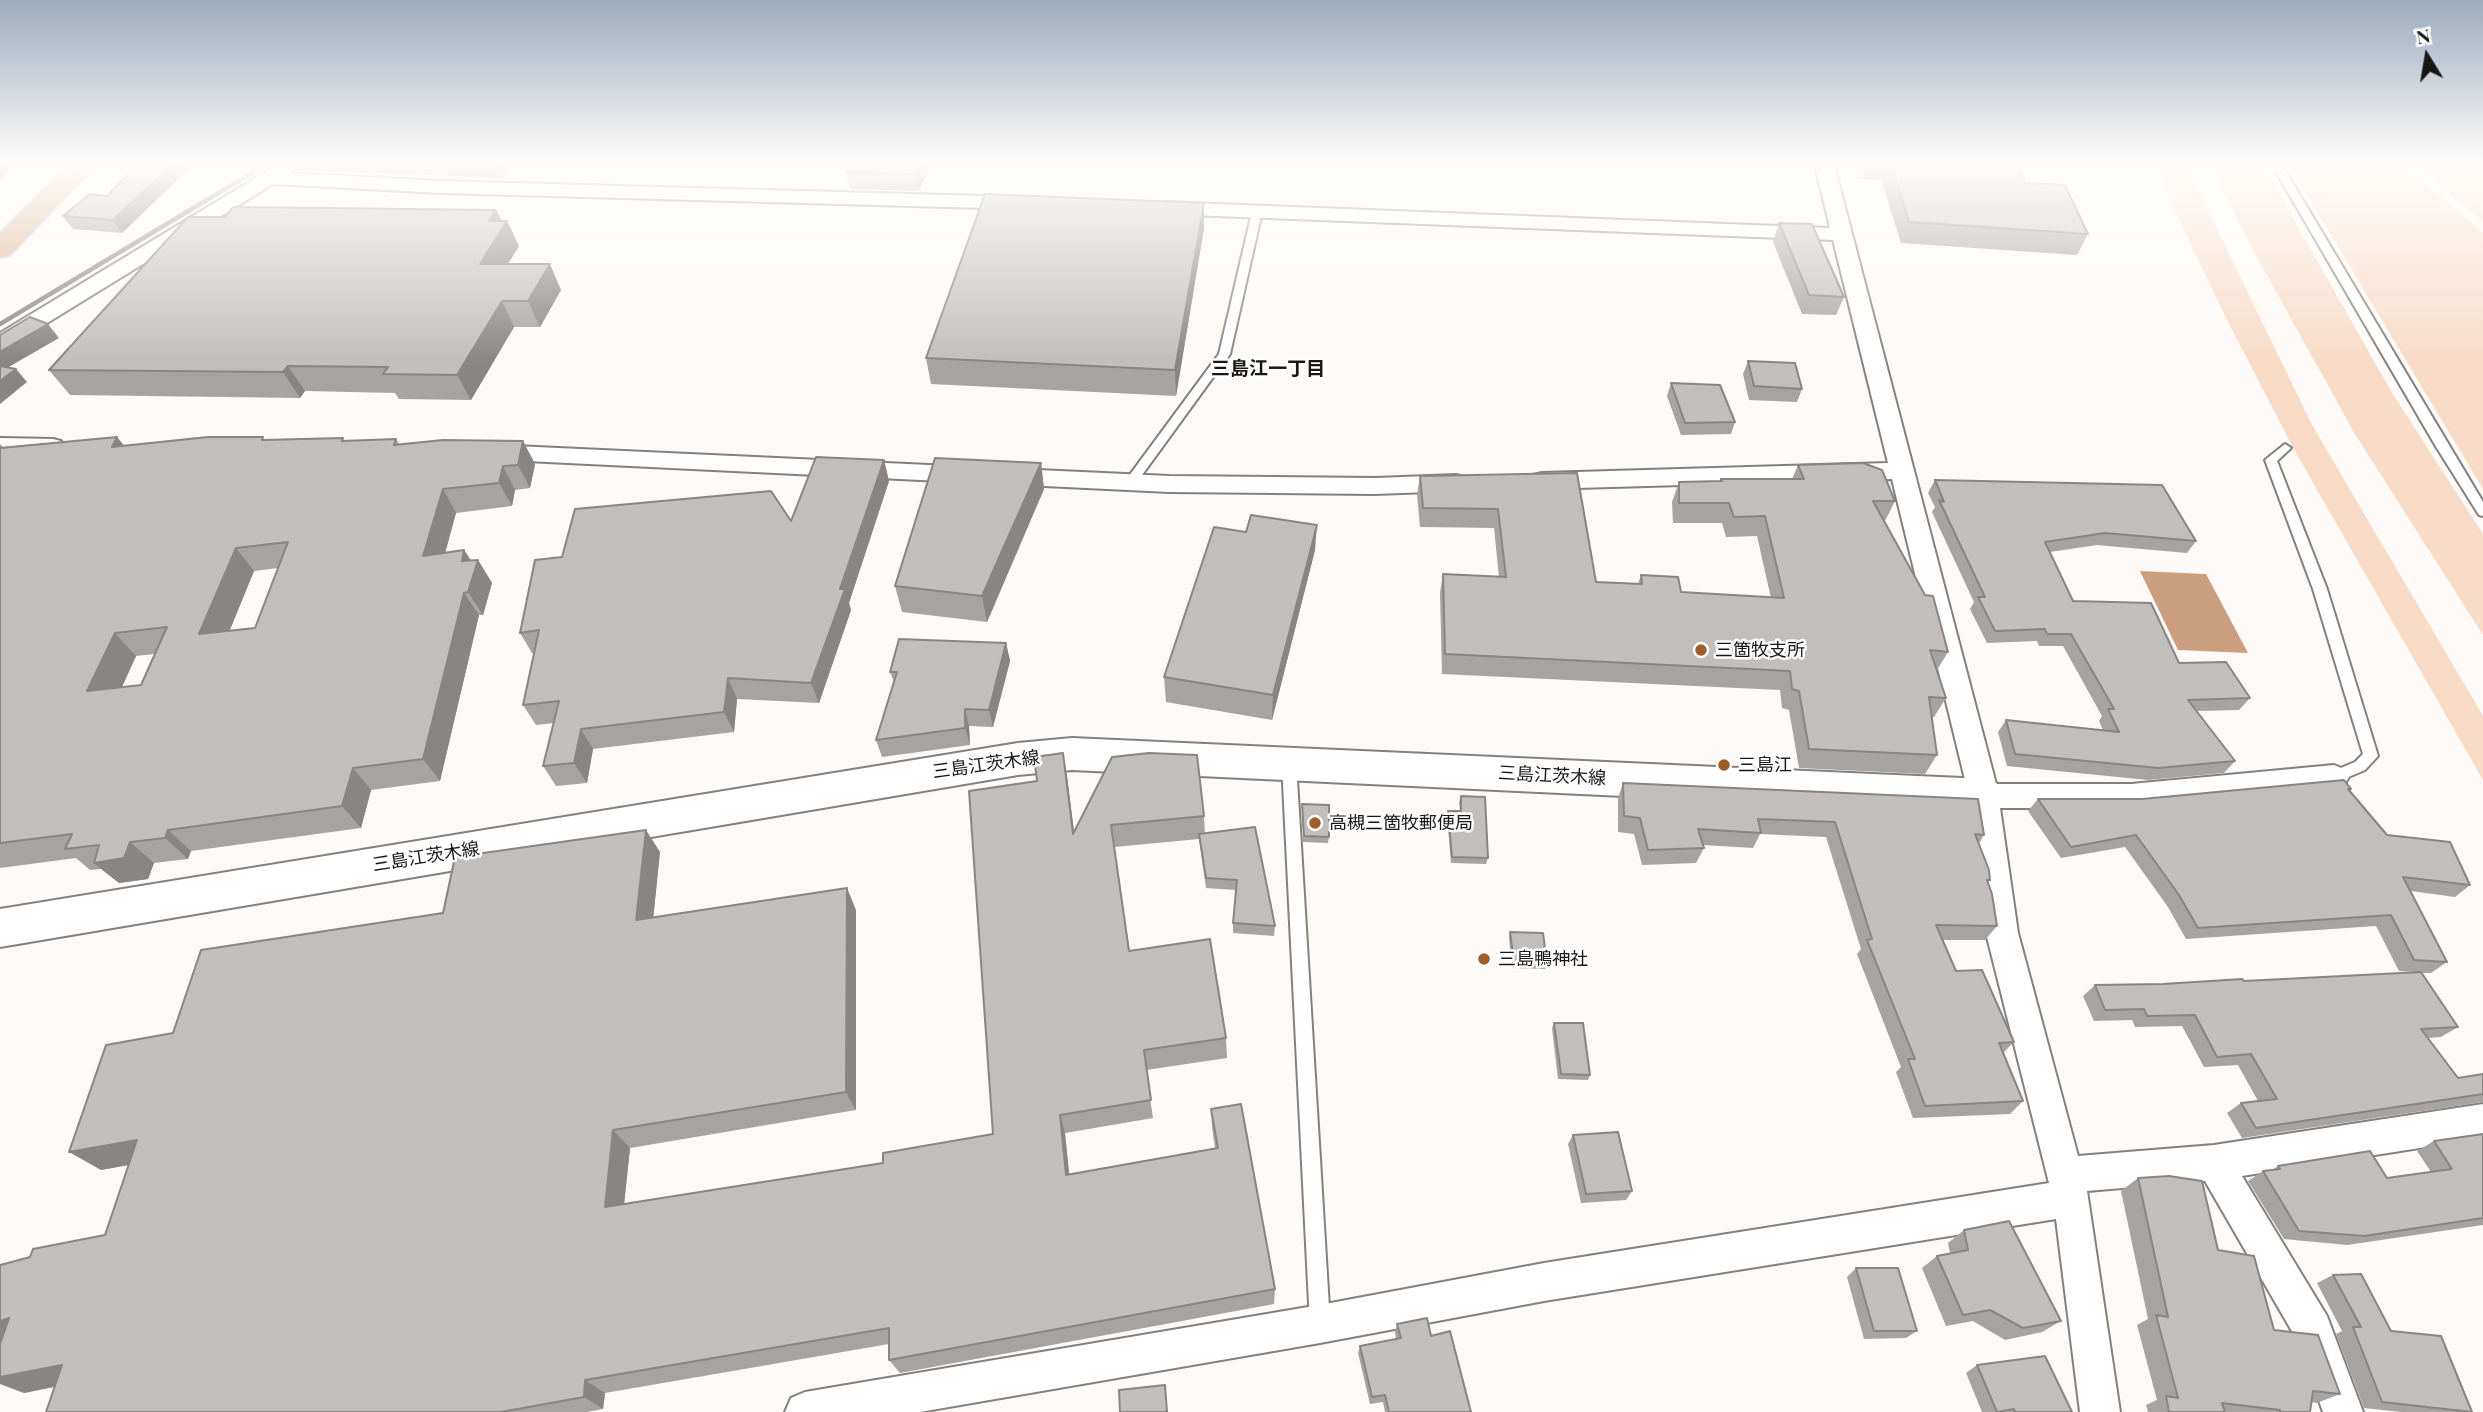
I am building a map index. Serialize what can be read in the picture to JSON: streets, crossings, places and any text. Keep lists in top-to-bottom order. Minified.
{"streets":{"main road":["三島江茨木線"]},"districts":["三島江一丁目"],"places":["三箇牧支所","三島江","高槻三箇牧郵便局","三島鴨神社"],"north":"top"}
